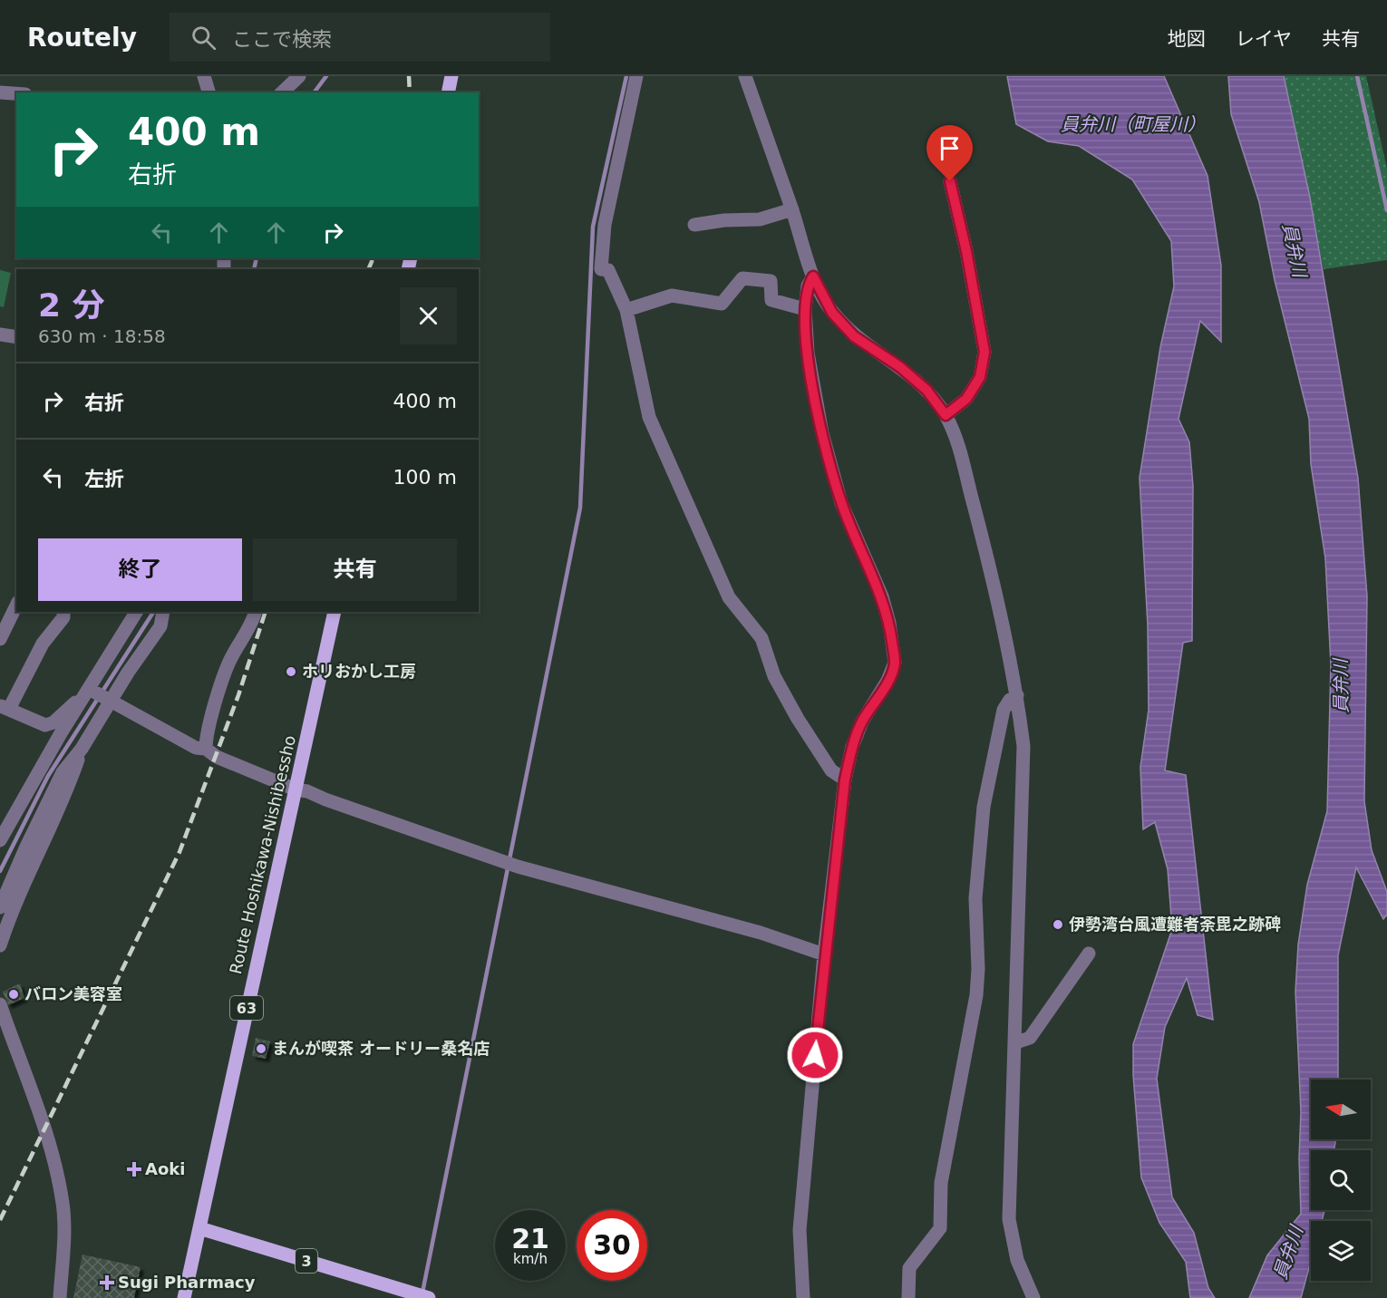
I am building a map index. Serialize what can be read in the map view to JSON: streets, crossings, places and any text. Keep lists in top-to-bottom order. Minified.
{"streets":{"main road":["Route Hoshikawa-Nishibessho","63","3"]},"crossings":[["Route Hoshikawa-Nishibessho","3"]],"water":["員弁川（町屋川）","員弁川"],"places":{"other":["ホリおかし工房","伊勢湾台風遭難者荼毘之跡碑","バロン美容室","まんが喫茶 オードリー桑名店"],"health":["Aoki","Sugi Pharmacy"]},"north":"left","page":{"header":"Routely","search":"ここで検索","nav":["地図","レイヤ","共有"],"turn":["400 m","右折"],"heading":["2 分","630 m · 18:58"],"list":[{"name":"右折","value":"400 m"},{"name":"左折","value":"100 m"}],"buttons":["終了","共有"],"speed":"21 km/h","limit":"30"}}
